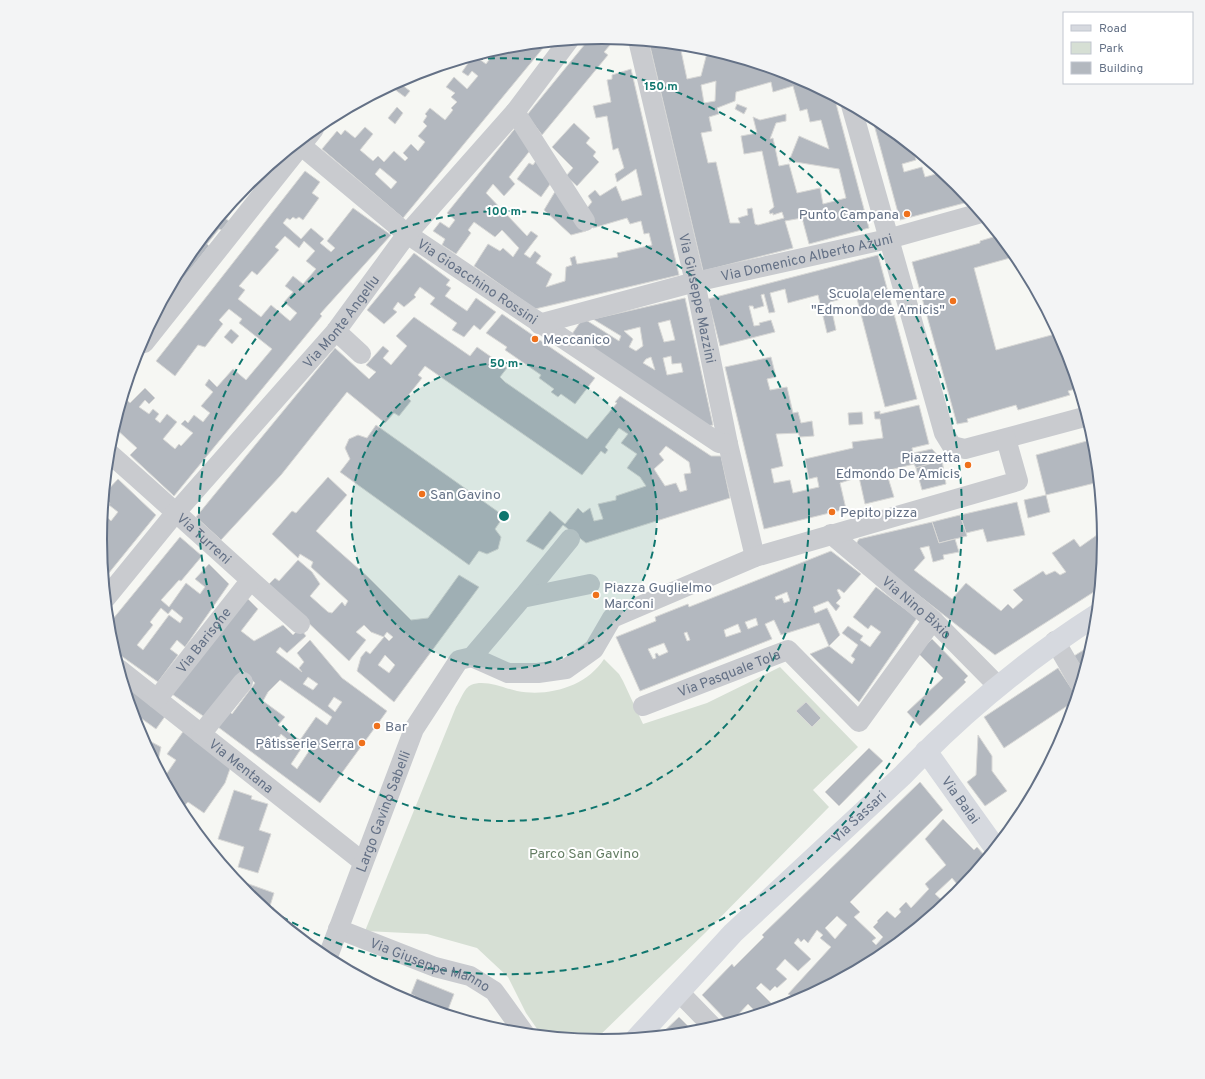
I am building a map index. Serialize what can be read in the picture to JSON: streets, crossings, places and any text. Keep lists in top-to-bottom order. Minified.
{"streets":{"street":["Via Domenico Alberto Azuni","Via Gioacchino Rossini","Via Giuseppe Mazzini","Via Monte Angellu","Via Turreni","Via Nino Bixio","Via Barisone","Via Pasquale Tola","Via Mentana","Via Balai","Largo Gavino Sabelli","Via Sassari","Via Giuseppe Manno"]},"crossings":[["Via Domenico Alberto Azuni","Via Gioacchino Rossini"],["Via Domenico Alberto Azuni","Via Giuseppe Mazzini"],["Via Gioacchino Rossini","Via Giuseppe Mazzini"],["Via Gioacchino Rossini","Via Monte Angellu"],["Via Monte Angellu","Via Turreni"],["Via Turreni","Via Barisone"],["Via Nino Bixio","Via Pasquale Tola"],["Via Nino Bixio","Via Sassari"],["Via Barisone","Via Mentana"],["Via Mentana","Largo Gavino Sabelli"],["Via Balai","Via Sassari"],["Largo Gavino Sabelli","Via Giuseppe Manno"]],"parks":["Parco San Gavino"],"places":["Punto Campana","Scuola elementare \"Edmondo de Amicis\"","Meccanico","Piazzetta Edmondo De Amicis","San Gavino","Pepito pizza","Piazza Guglielmo Marconi","Bar","Pâtisserie Serra"],"legend":["Road","Park","Building"],"rings":["150 m","100 m","50 m"]}
